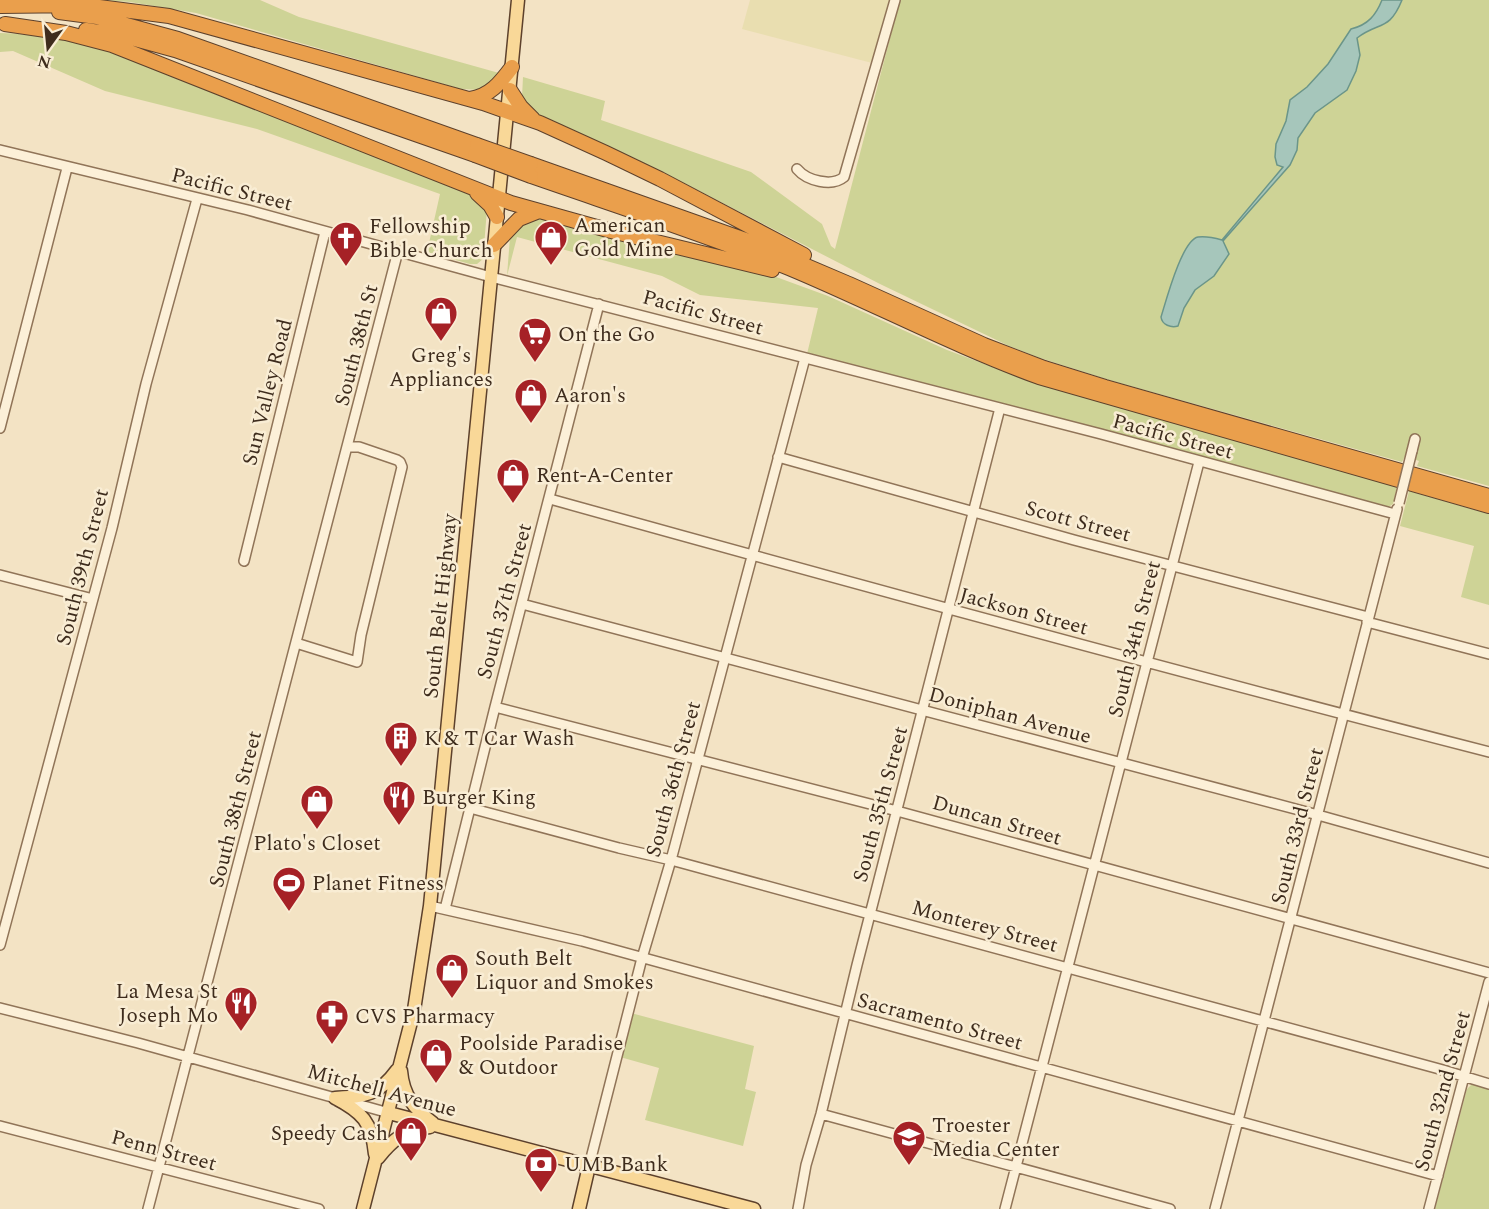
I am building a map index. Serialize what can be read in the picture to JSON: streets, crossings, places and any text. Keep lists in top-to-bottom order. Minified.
{"streets":{"main road":["South Belt Highway","South 36th Street","Mitchell Avenue"],"street":["Pacific Street","South 38th St","Sun Valley Road","Scott Street","South 39th Street","South 37th Street","Jackson Street","South 34th Street","Doniphan Avenue","South 35th Street","South 38th Street","Duncan Street","South 33rd Street","Monterey Street","Sacramento Street","South 32nd Street","Penn Street"]},"crossings":[["Pacific Street","South 38th St"],["Pacific Street","Sun Valley Road"],["Pacific Street","South 39th Street"],["Pacific Street","South 37th Street"],["Pacific Street","South Belt Highway"],["Pacific Street","South 34th Street"],["Pacific Street","South 36th Street"],["Pacific Street","South 35th Street"],["Pacific Street","South 33rd Street"],["South 38th St","South 38th Street"],["Scott Street","South 34th Street"],["Scott Street","South 36th Street"],["Scott Street","South 35th Street"],["Scott Street","South 33rd Street"],["South 37th Street","Jackson Street"],["South 37th Street","Doniphan Avenue"],["South 37th Street","Duncan Street"],["South 37th Street","Monterey Street"],["South 37th Street","Sacramento Street"],["South Belt Highway","Sacramento Street"],["South Belt Highway","Mitchell Avenue"],["Jackson Street","South 34th Street"],["Jackson Street","South 36th Street"],["Jackson Street","South 35th Street"],["Jackson Street","South 33rd Street"],["South 34th Street","Doniphan Avenue"],["South 34th Street","Duncan Street"],["South 34th Street","Monterey Street"],["South 34th Street","Sacramento Street"],["Doniphan Avenue","South 36th Street"],["Doniphan Avenue","South 35th Street"],["Doniphan Avenue","South 33rd Street"],["South 36th Street","Duncan Street"],["South 36th Street","Monterey Street"],["South 36th Street","Sacramento Street"],["South 36th Street","Mitchell Avenue"],["South 35th Street","Duncan Street"],["South 35th Street","Monterey Street"],["South 35th Street","Sacramento Street"],["South 38th Street","Mitchell Avenue"],["South 38th Street","Penn Street"],["Duncan Street","South 33rd Street"],["South 33rd Street","Monterey Street"],["South 33rd Street","Sacramento Street"],["Monterey Street","South 32nd Street"],["Sacramento Street","South 32nd Street"]],"places":{"shop":["American Gold Mine","Greg's Appliances","Aaron's","Rent-A-Center","Plato's Closet","South Belt Liquor and Smokes","Poolside Paradise & Outdoor","Speedy Cash"],"church":["Fellowship Bible Church"],"supermarket":["On the Go"],"building":["K & T Car Wash"],"restaurant":["Burger King","La Mesa St Joseph Mo"],"sports":["Planet Fitness"],"pharmacy":["CVS Pharmacy"],"school or university":["Troester Media Center"],"bank":["UMB Bank"]},"north":"bottom"}
